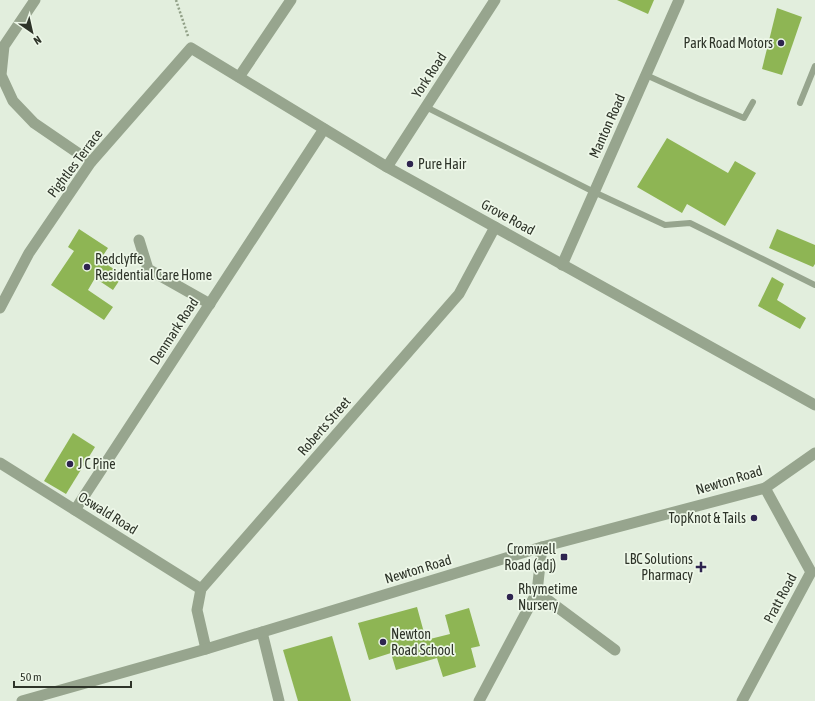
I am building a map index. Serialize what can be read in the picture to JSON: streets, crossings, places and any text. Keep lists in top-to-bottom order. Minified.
{"streets":{"street":["York Road","Manton Road","Pightles Terrace","Grove Road","Denmark Road","Roberts Street","Newton Road","Oswald Road","Pratt Road"]},"crossings":[["York Road","Grove Road"],["Manton Road","Grove Road"],["Pightles Terrace","Grove Road"],["Grove Road","Denmark Road"],["Grove Road","Roberts Street"],["Denmark Road","Oswald Road"],["Roberts Street","Oswald Road"],["Newton Road","Pratt Road"]],"places":{"other":["Park Road Motors","Pure Hair","Redclyffe Residential Care Home","J C Pine","TopKnot & Tails","Rhymetime Nursery","Newton Road School"],"transit":["Cromwell Road (adj)"],"health":["LBC Solutions Pharmacy"]},"scale_bar":"50 m","north":"bottom right"}
